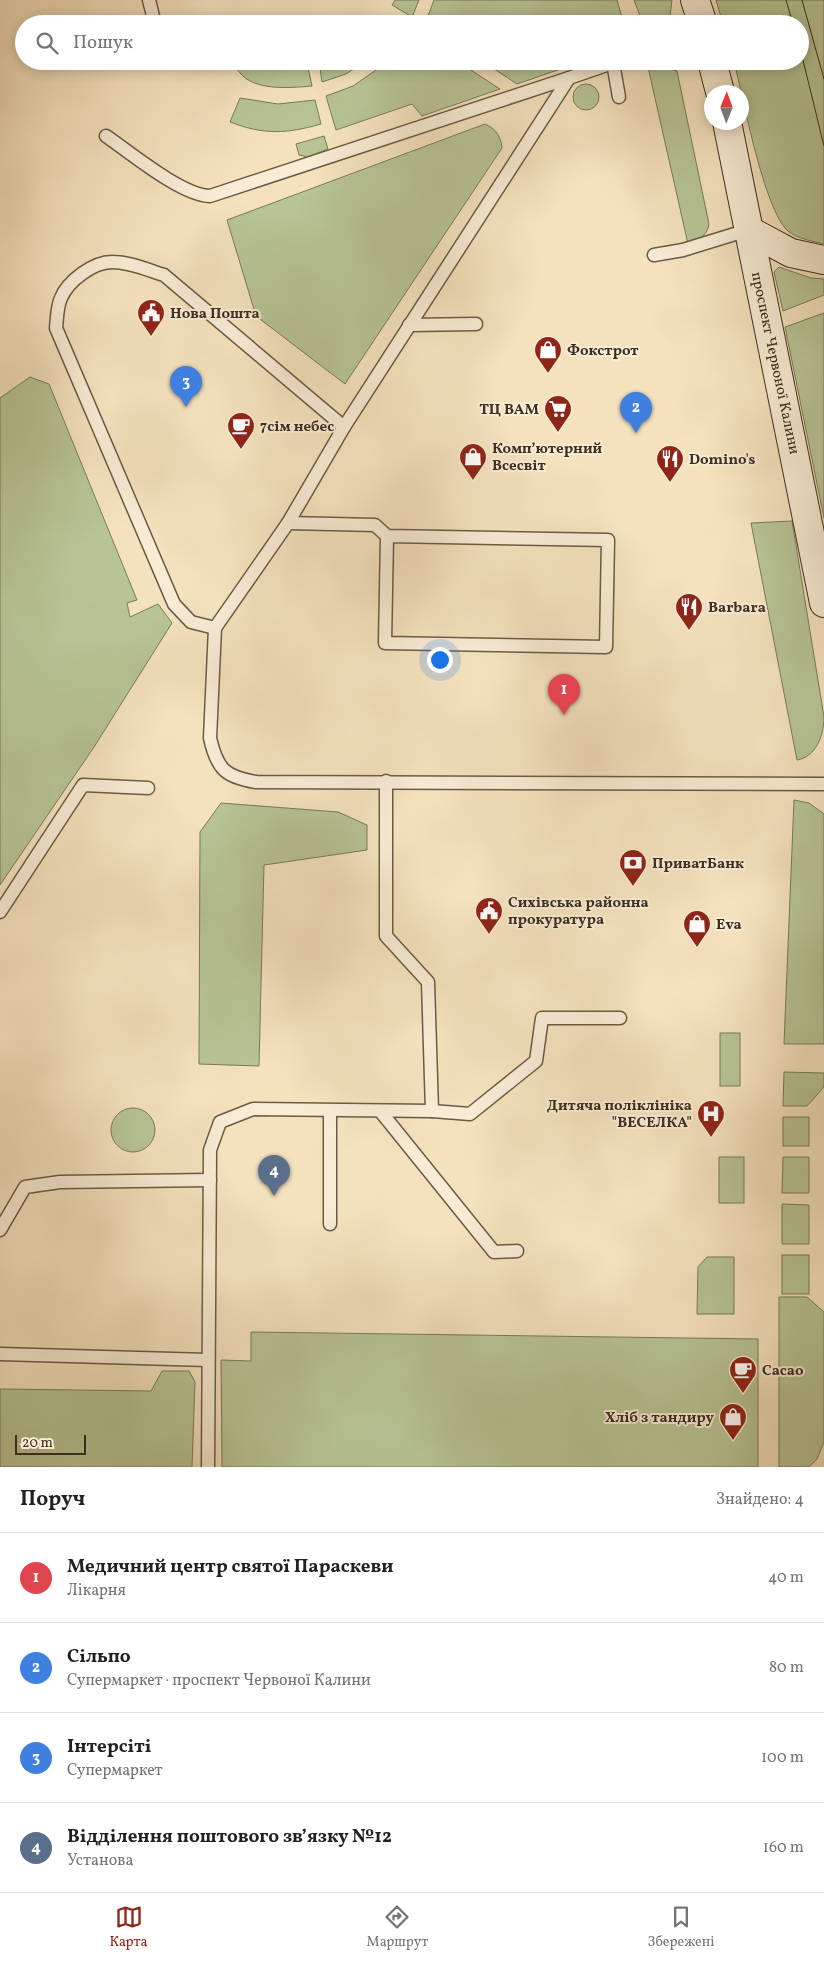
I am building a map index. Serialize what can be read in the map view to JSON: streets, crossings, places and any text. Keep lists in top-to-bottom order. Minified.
{"streets":{"main road":["проспект Червоної Калини"]},"places":{"public building":["Нова Пошта","Сихівська районна прокуратура"],"shop":["Фокстрот","Компʼютерний Всесвіт","Eva","Хліб з тандиру"],"supermarket":["ТЦ ВАМ"],"cafe":["7сім небес","Cacao"],"restaurant":["Domino's","Barbara"],"bank":["ПриватБанк"],"hospital":["Дитяча поліклініка \"ВЕСЕЛКА\""]},"scale_bar":"20 m","north":"top","page":{"search":"Пошук","pins":["3","2","1","4"],"scale":"20 m","heading":["Поруч","Знайдено: 4"],"list":[{"mark":"1","name":"Медичний центр святої Параскеви","note":"Лікарня","value":"40 m"},{"mark":"2","name":"Сільпо","note":"Супермаркет · проспект Червоної Калини","value":"80 m"},{"mark":"3","name":"Інтерсіті","note":"Супермаркет","value":"100 m"},{"mark":"4","name":"Відділення поштового зв’язку №12","note":"Установа","value":"160 m"}],"nav":["Карта","Маршрут","Збережені"]}}
